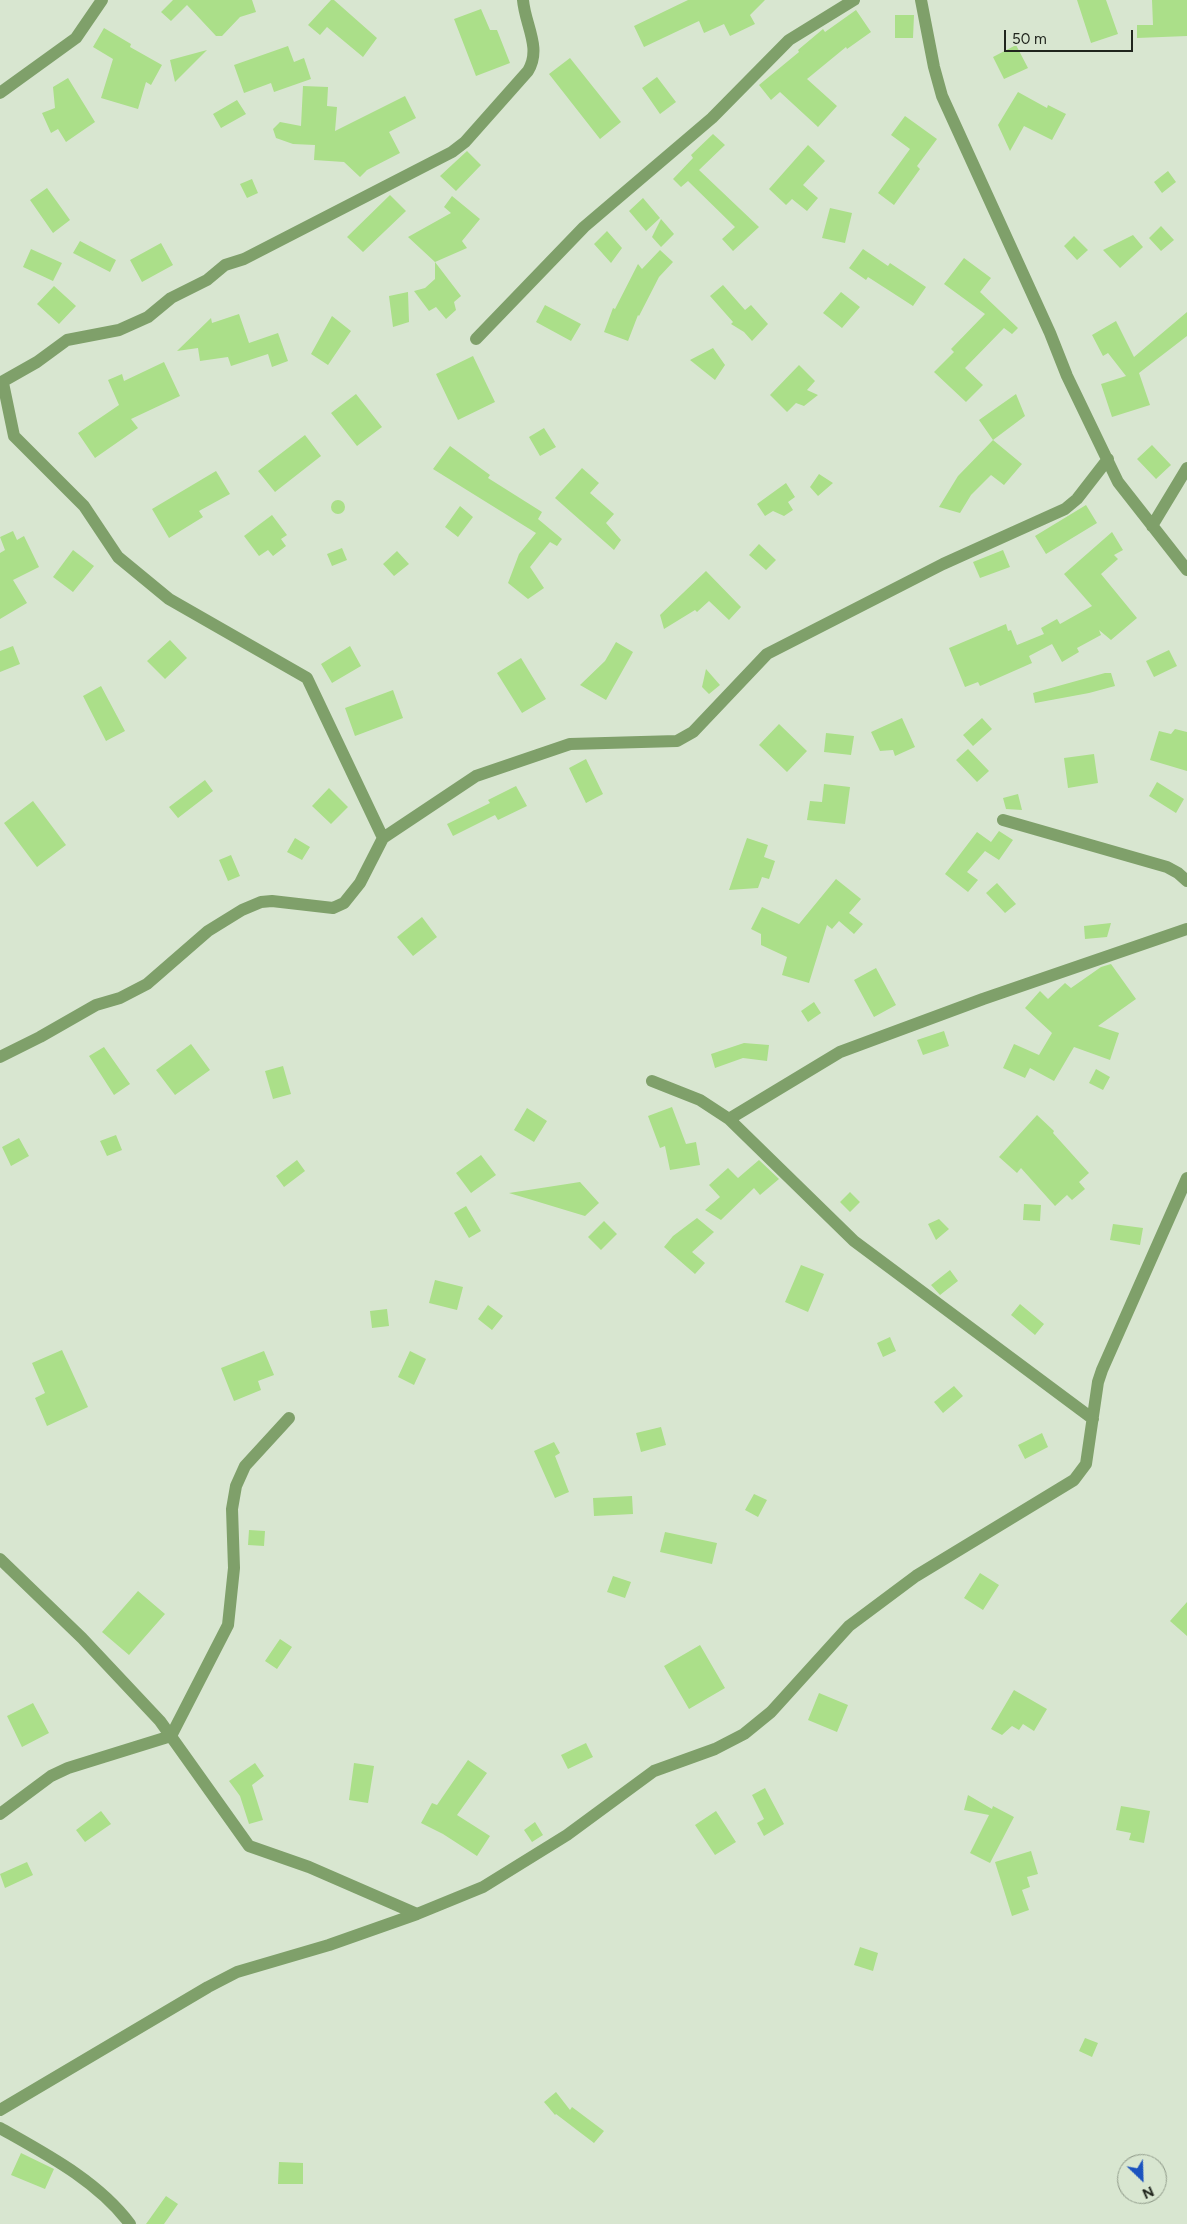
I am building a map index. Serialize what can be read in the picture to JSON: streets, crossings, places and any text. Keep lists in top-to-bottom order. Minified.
{"scale_bar":"50 m","north":"bottom right"}
